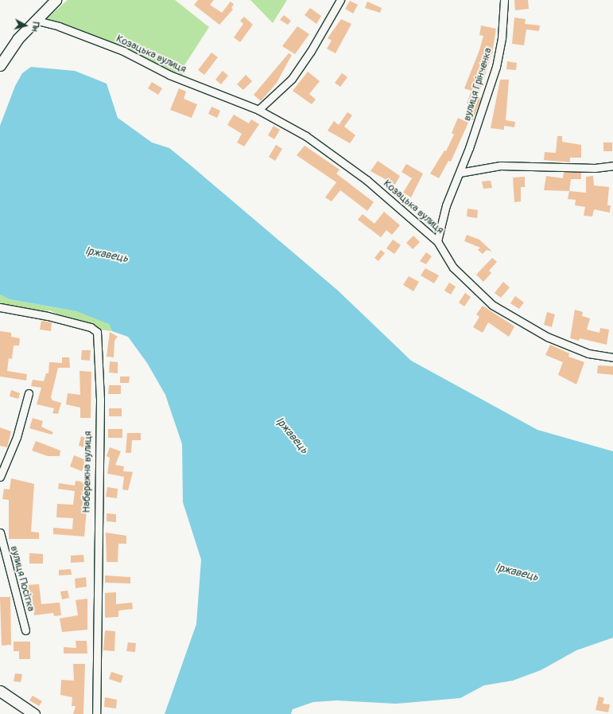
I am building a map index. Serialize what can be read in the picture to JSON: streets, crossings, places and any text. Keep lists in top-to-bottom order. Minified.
{"streets":{"street":["Козацька вулиця","вулиця Грінченка","Набережна вулиця","вулиця Посітка"]},"crossings":[["Козацька вулиця","вулиця Грінченка"]],"water":["Іржавець"],"north":"right"}
